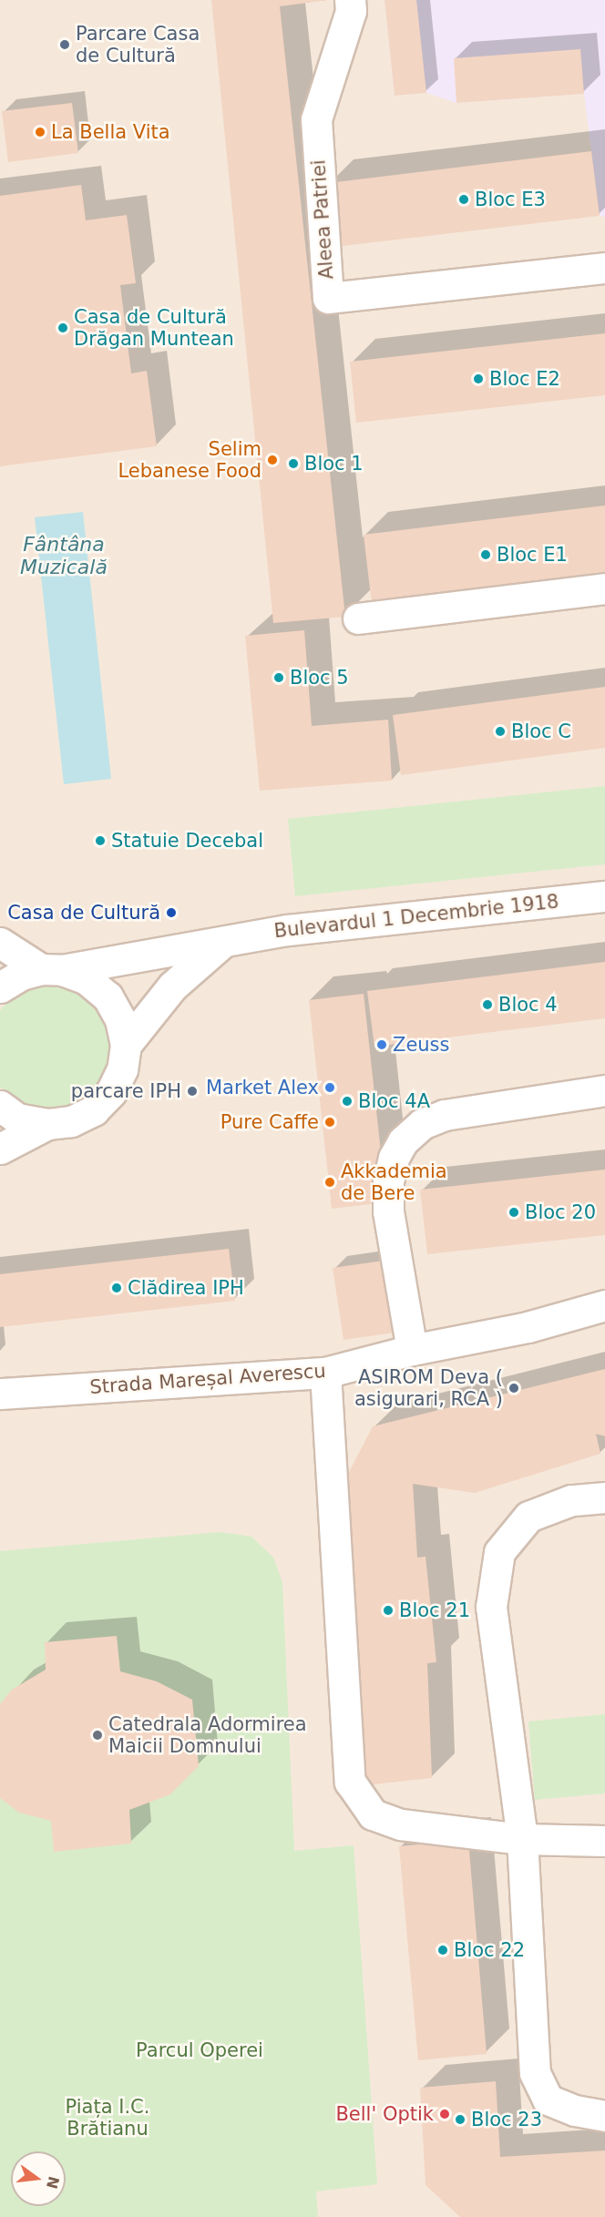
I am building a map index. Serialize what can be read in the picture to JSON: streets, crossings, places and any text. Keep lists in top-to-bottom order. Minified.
{"streets":{"street":["Aleea Patriei","Bulevardul 1 Decembrie 1918","Strada Mareșal Averescu"]},"water":["Fântâna Muzicală"],"parks":["Parcul Operei","Piața I.C. Brătianu"],"places":["Parcare Casa de Cultură","La Bella Vita","Bloc E3","Casa de Cultură Drăgan Muntean","Bloc E2","Selim Lebanese Food","Bloc 1","Bloc E1","Bloc 5","Bloc C","Statuie Decebal","Casa de Cultură","Bloc 4","Zeuss","Market Alex","parcare IPH","Bloc 4A","Pure Caffe","Akkademia de Bere","Bloc 20","Clădirea IPH","ASIROM Deva ( asigurari, RCA )","Bloc 21","Catedrala Adormirea Maicii Domnului","Bloc 22","Bell' Optik","Bloc 23"],"north":"right"}
